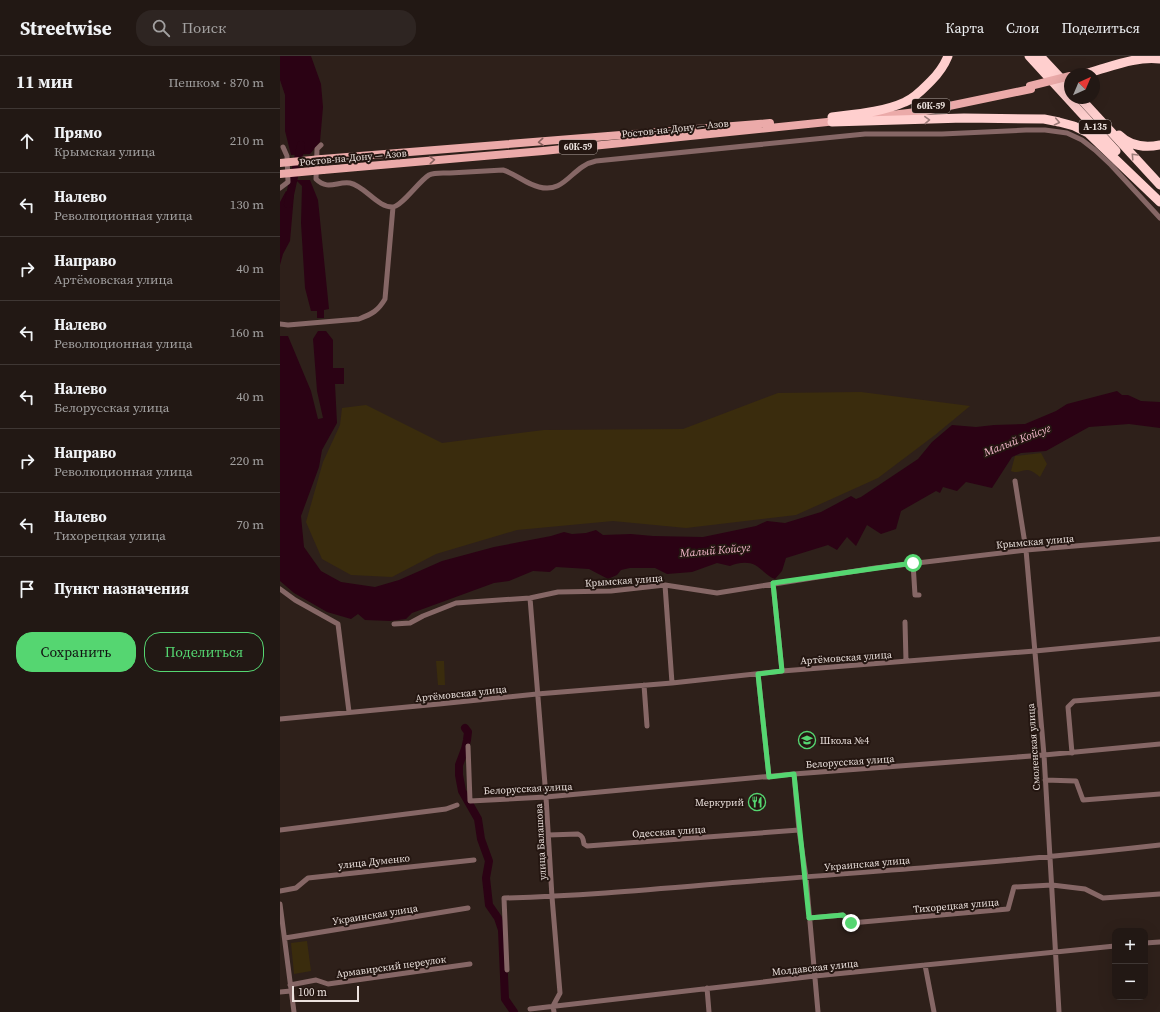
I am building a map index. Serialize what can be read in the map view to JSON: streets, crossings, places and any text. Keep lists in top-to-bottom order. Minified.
{"streets":{"highway":["А-135"],"main road":["60К-59","Ростов-на-Дону — Азов"],"street":["Крымская улица","Артёмовская улица","Смоленская улица","Белорусская улица","Одесская улица","улица Балашова","улица Думенко","Украинская улица","Тихорецкая улица","Армавирский переулок","Молдавская улица"]},"crossings":[["Крымская улица","Смоленская улица"],["Крымская улица","улица Балашова"],["Артёмовская улица","Смоленская улица"],["Артёмовская улица","улица Балашова"],["Смоленская улица","Белорусская улица"],["Смоленская улица","Украинская улица"],["Смоленская улица","Тихорецкая улица"],["Смоленская улица","Молдавская улица"],["Белорусская улица","улица Балашова"],["Одесская улица","улица Балашова"],["улица Балашова","Украинская улица"],["улица Балашова","Молдавская улица"]],"water":["Малый Койсуг"],"places":{"school or university":["Школа №4"],"restaurant":["Меркурий"]},"scale_bar":"100 m","north":"top right","page":{"header":"Streetwise","search":"Поиск","nav":["Карта","Слои","Поделиться"],"heading":["11 мин","Пешком · 870 m"],"list":[["Прямо","Крымская улица","210 m"],["Налево","Революционная улица","130 m"],["Направо","Артёмовская улица","40 m"],["Налево","Революционная улица","160 m"],["Налево","Белорусская улица","40 m"],["Направо","Революционная улица","220 m"],["Налево","Тихорецкая улица","70 m"],"Пункт назначения"],"buttons":["Сохранить","Поделиться"],"map_buttons":["+","−"],"scale":"100 m"}}
